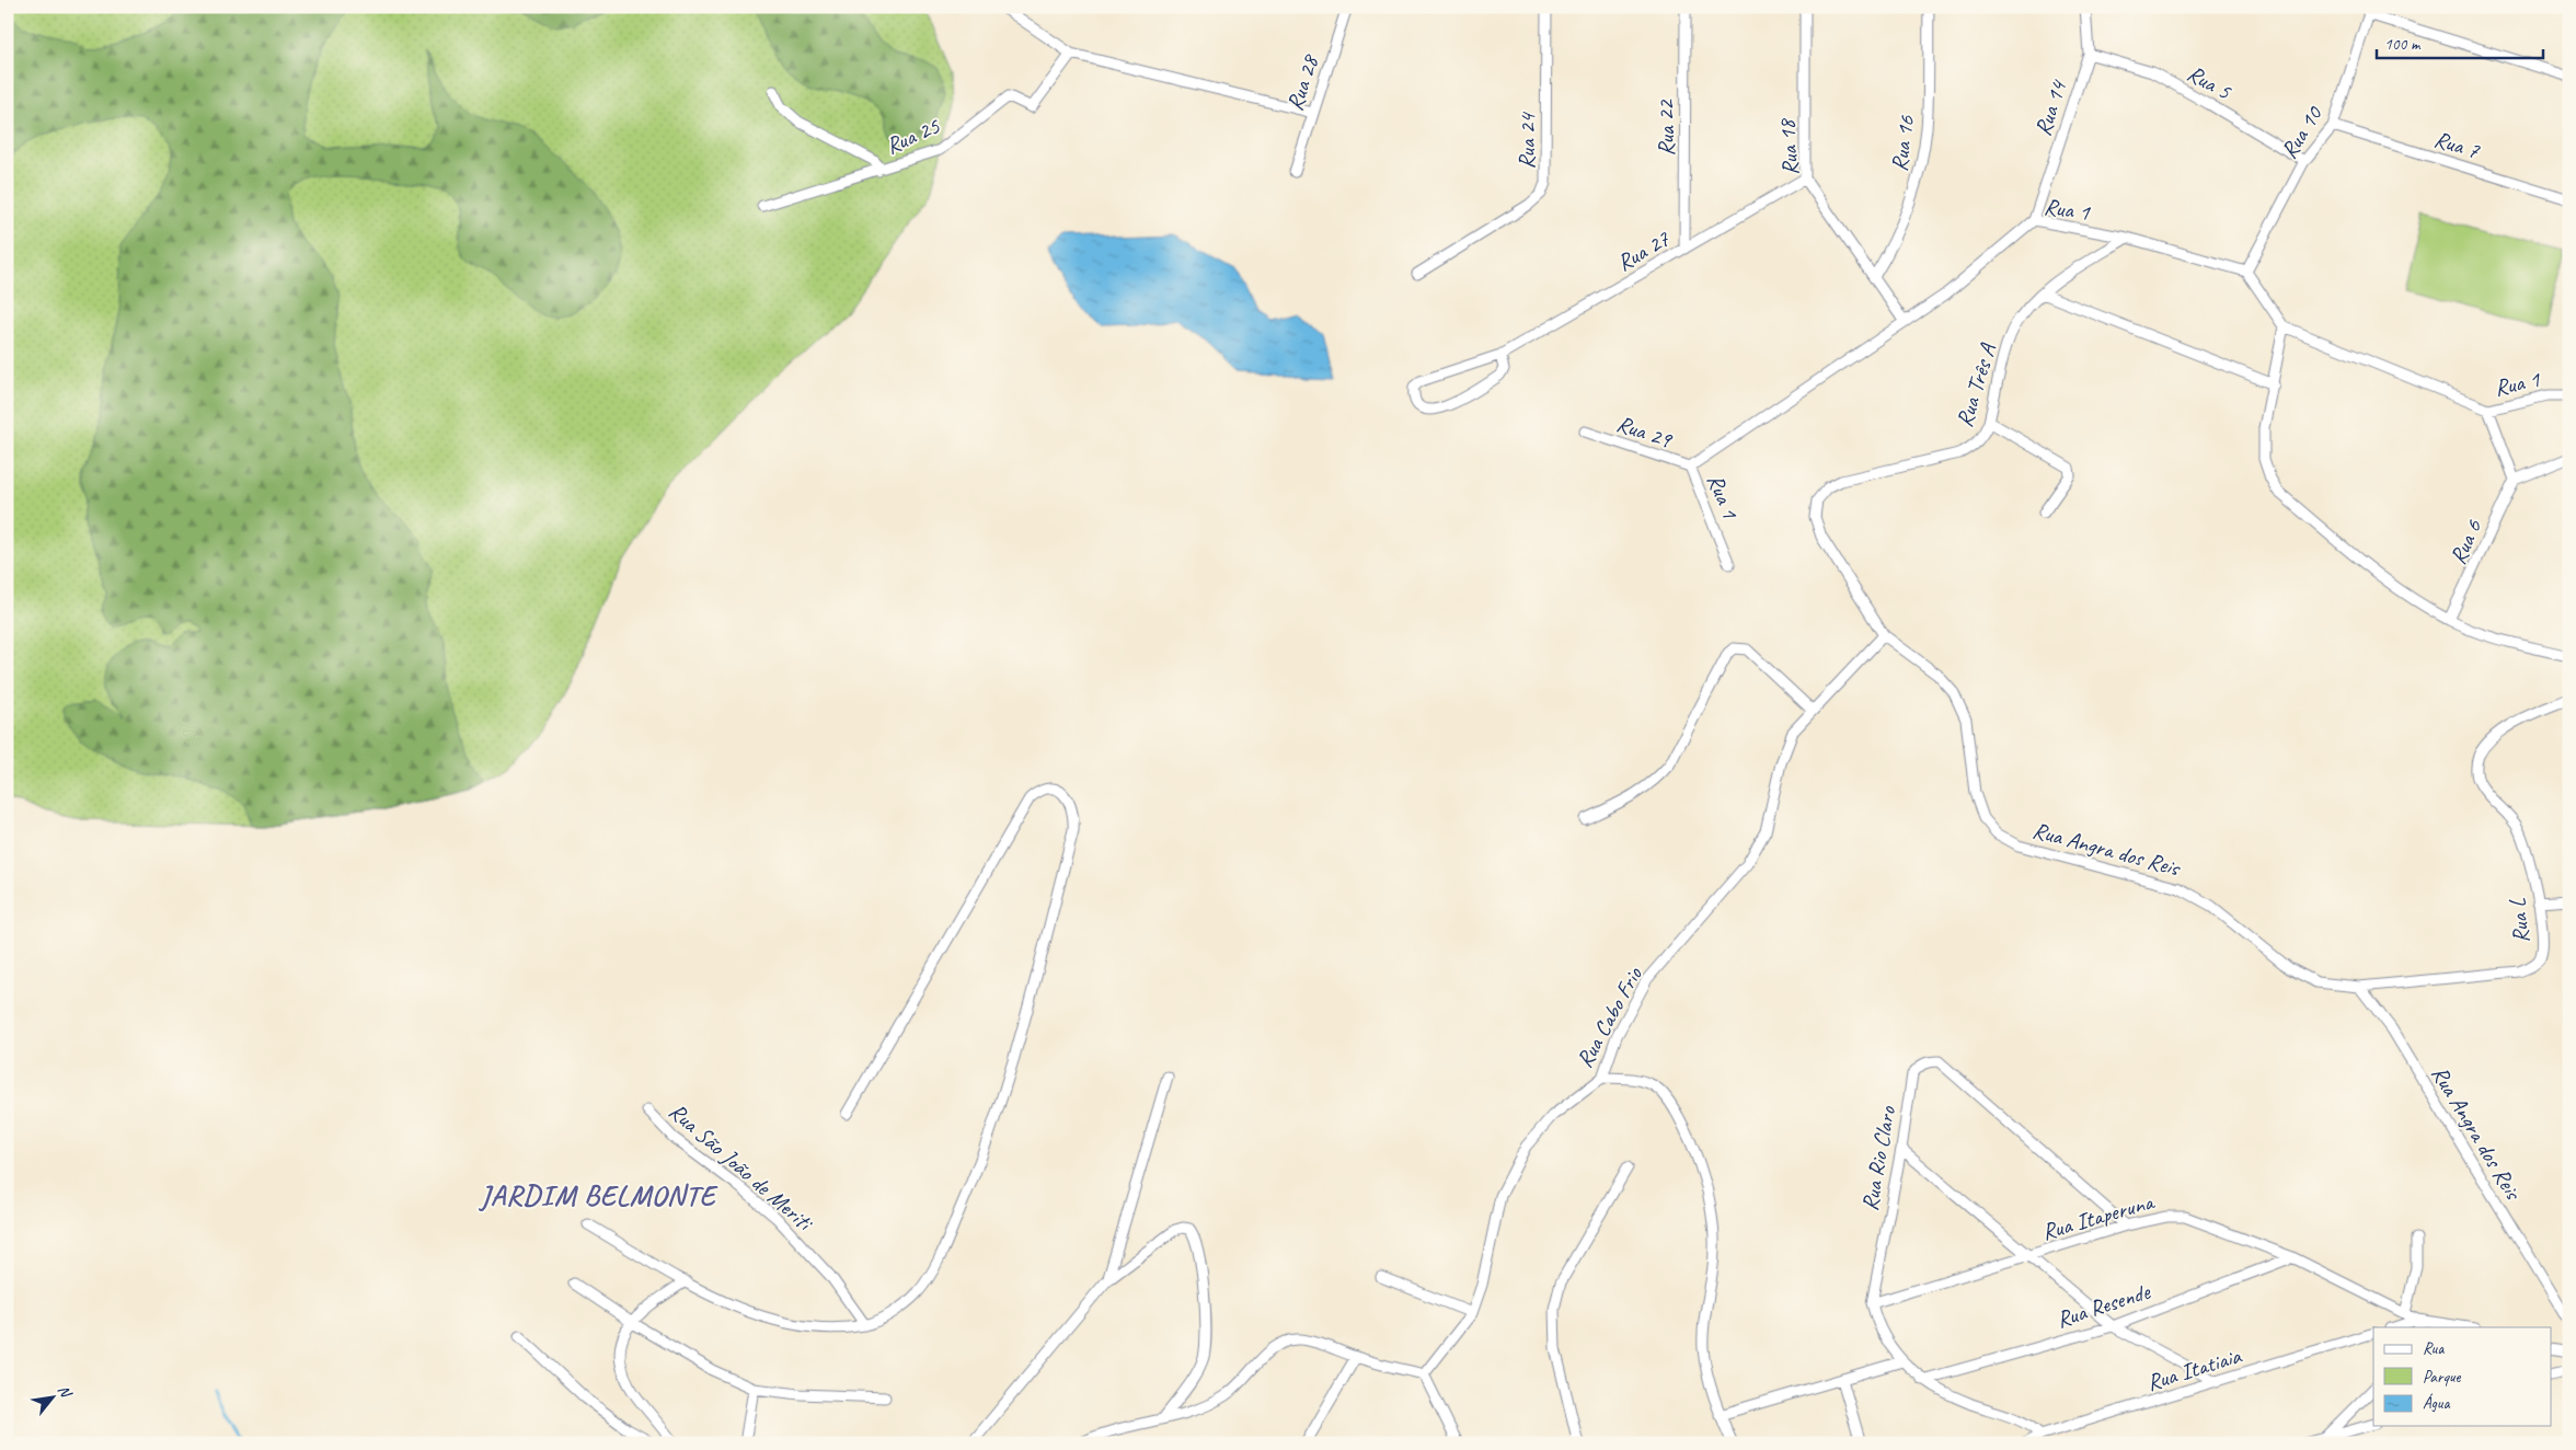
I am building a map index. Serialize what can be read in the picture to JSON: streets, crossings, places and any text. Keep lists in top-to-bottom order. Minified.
{"streets":{"street":["Rua 5","Rua 28","Rua 14","Rua 22","Rua 10","Rua 25","Rua 24","Rua 16","Rua 7","Rua 18","Rua 1","Rua 27","Rua Três A","Rua 29","Rua 6","Rua Angra dos Reis","Rua L","Rua Cabo Frio","Rua Rio Claro","Rua São João de Meriti","Rua Itaperuna","Rua Resende","Rua Itatiaia"]},"crossings":[["Rua 5","Rua 14"],["Rua 5","Rua 10"],["Rua 14","Rua 1"],["Rua 22","Rua 27"],["Rua 10","Rua 7"],["Rua 10","Rua 1"],["Rua 16","Rua 18"],["Rua 18","Rua 1"],["Rua 18","Rua 27"],["Rua 1","Rua Três A"],["Rua 1","Rua 29"],["Rua Três A","Rua Angra dos Reis"],["Rua Angra dos Reis","Rua L"],["Rua Angra dos Reis","Rua Cabo Frio"],["Rua Rio Claro","Rua Itaperuna"],["Rua Rio Claro","Rua Resende"],["Rua Rio Claro","Rua Itatiaia"],["Rua Itaperuna","Rua Resende"]],"districts":["JARDIM BELMONTE"],"legend":["Rua","Parque","Água"],"scale_bar":"100 m","north":"top right"}
